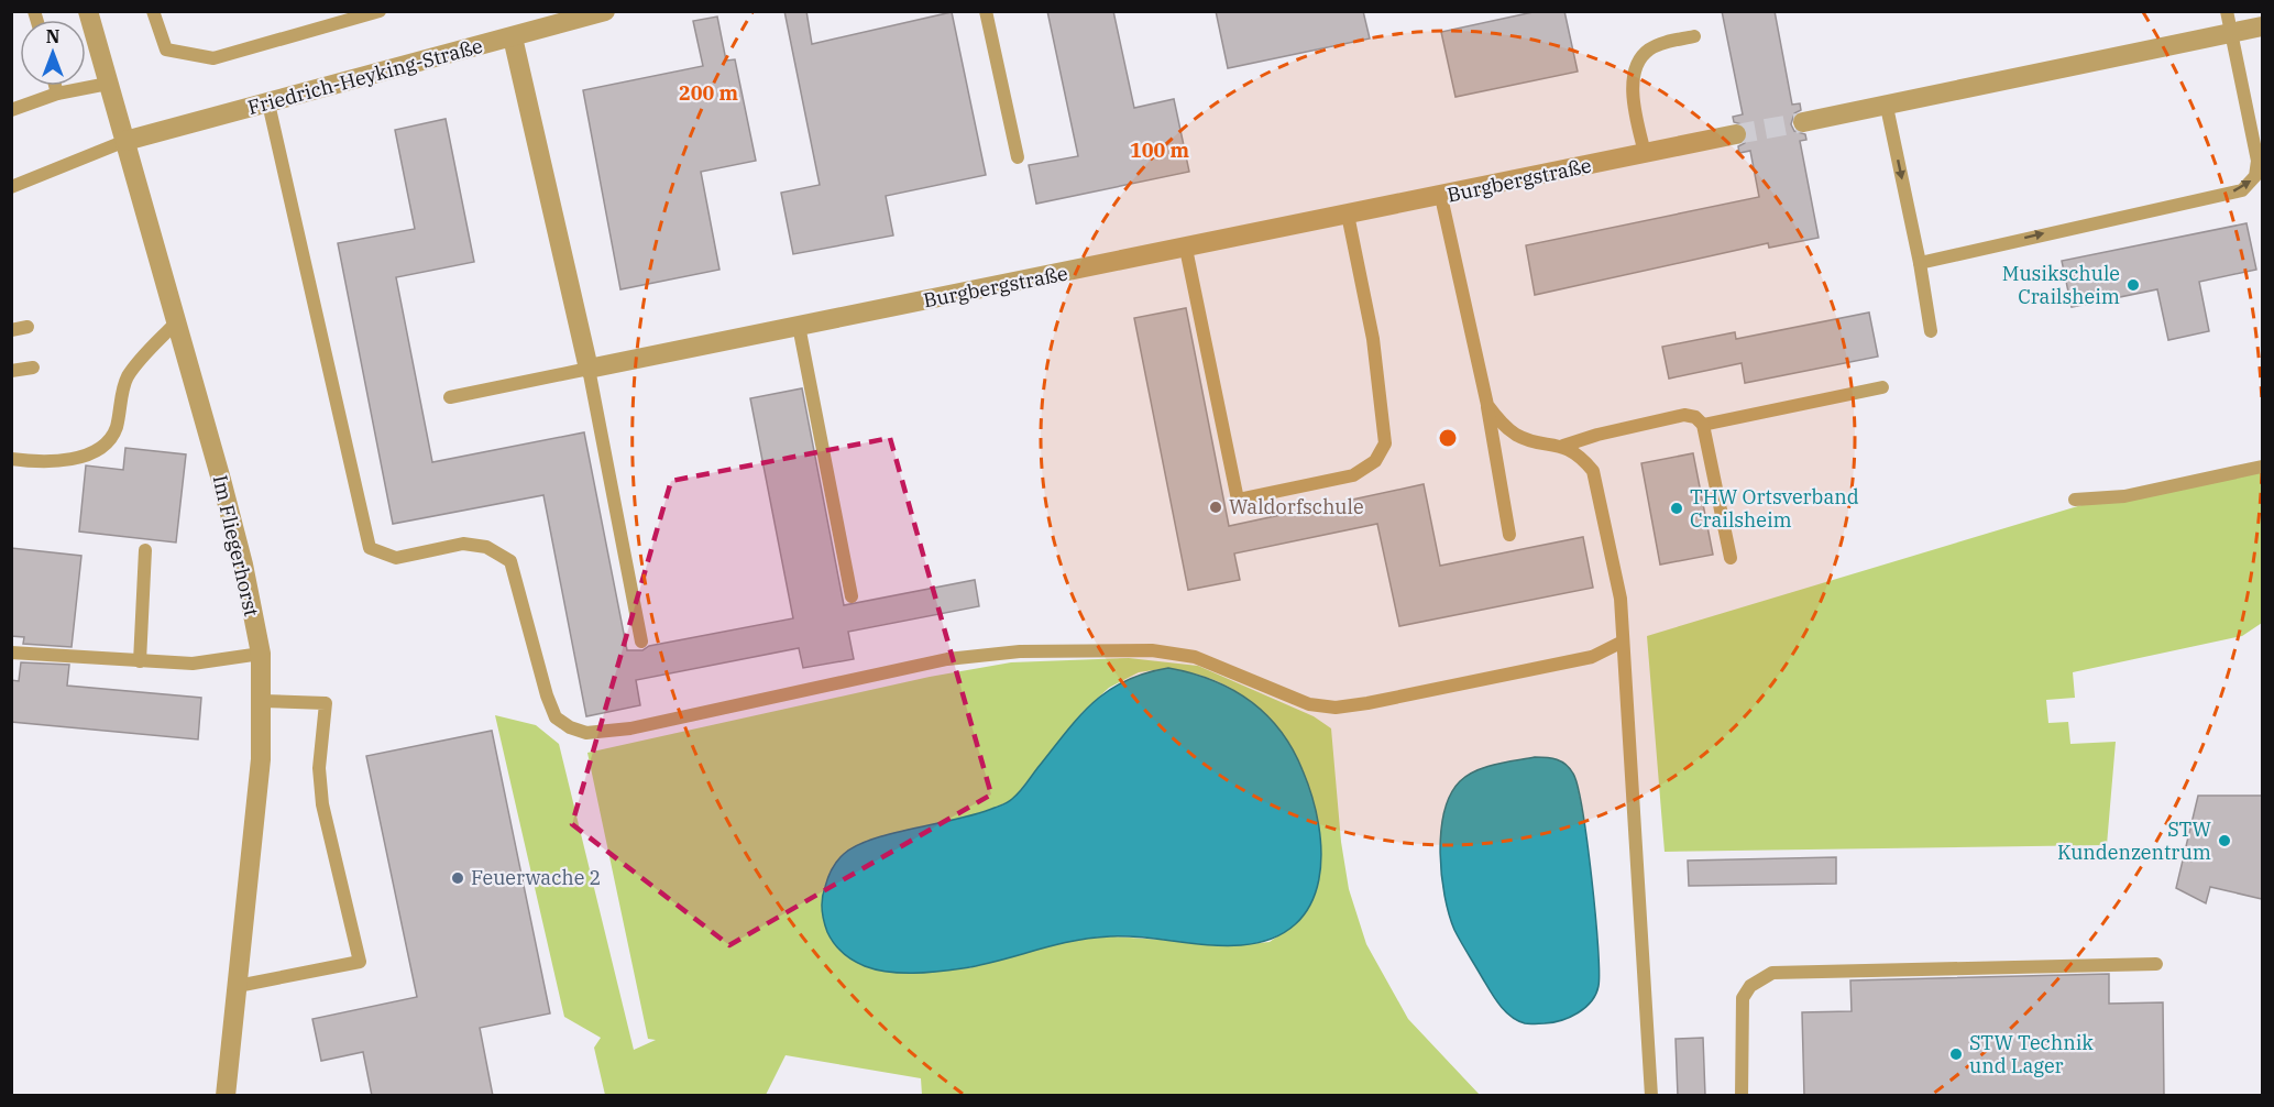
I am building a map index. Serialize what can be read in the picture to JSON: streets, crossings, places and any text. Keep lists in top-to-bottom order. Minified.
{"streets":{"street":["Friedrich-Heyking-Straße","Burgbergstraße","Im Fliegerhorst"]},"crossings":[["Friedrich-Heyking-Straße","Im Fliegerhorst"]],"places":["Musikschule Crailsheim","Waldorfschule","THW Ortsverband Crailsheim","STW Kundenzentrum","Feuerwache 2","STW Technik und Lager"],"north":"top","rings":["200 m","100 m"]}
